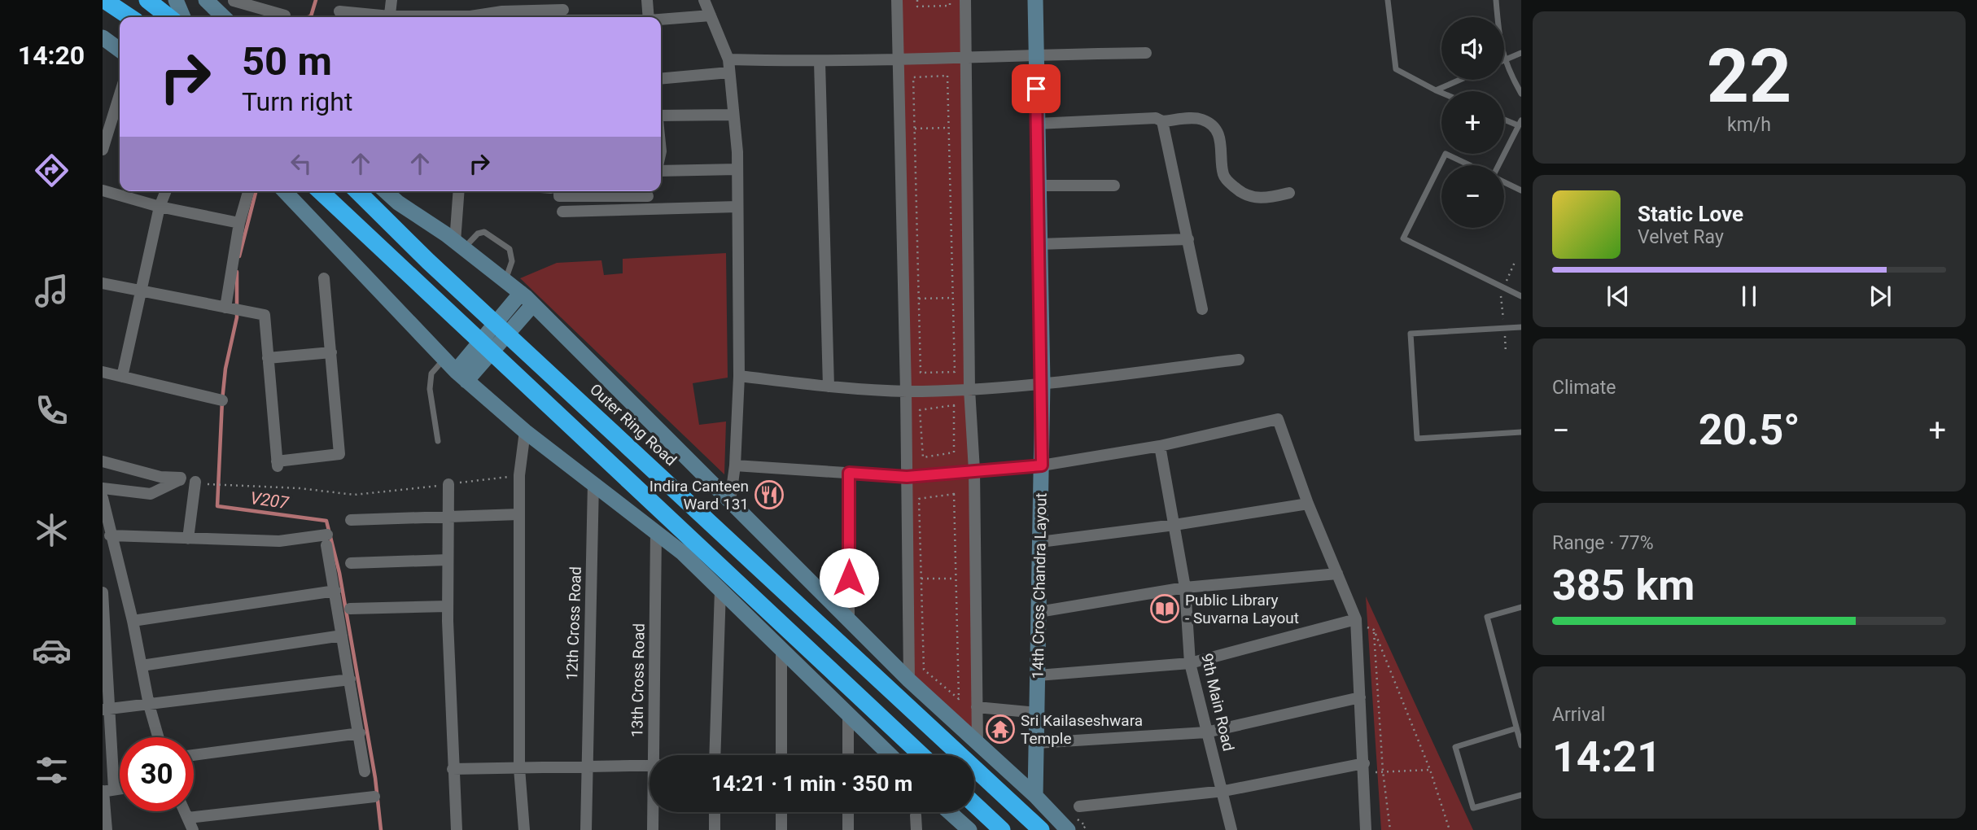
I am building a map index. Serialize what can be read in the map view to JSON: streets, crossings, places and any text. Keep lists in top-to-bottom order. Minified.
{"streets":{"highway":["Outer Ring Road"],"street":["14th Cross Chandra Layout","12th Cross Road","13th Cross Road","9th Main Road"]},"water":["V207"],"places":{"restaurant":["Indira Canteen Ward 131"],"library":["Public Library - Suvarna Layout"],"temple":["Sri Kailaseshwara Temple"]},"page":{"tabs":"14:20","tile":[["22","km/h"],"Climate",["Range · 77%","385 km"],["Arrival","14:21"]],"map_buttons":["+","−"],"turn":["50 m","Turn right"],"song":["Static Love","Velvet Ray"],"heat":["−","20.5°","+"],"limit":"30","trip":"14:21 · 1 min · 350 m"}}
